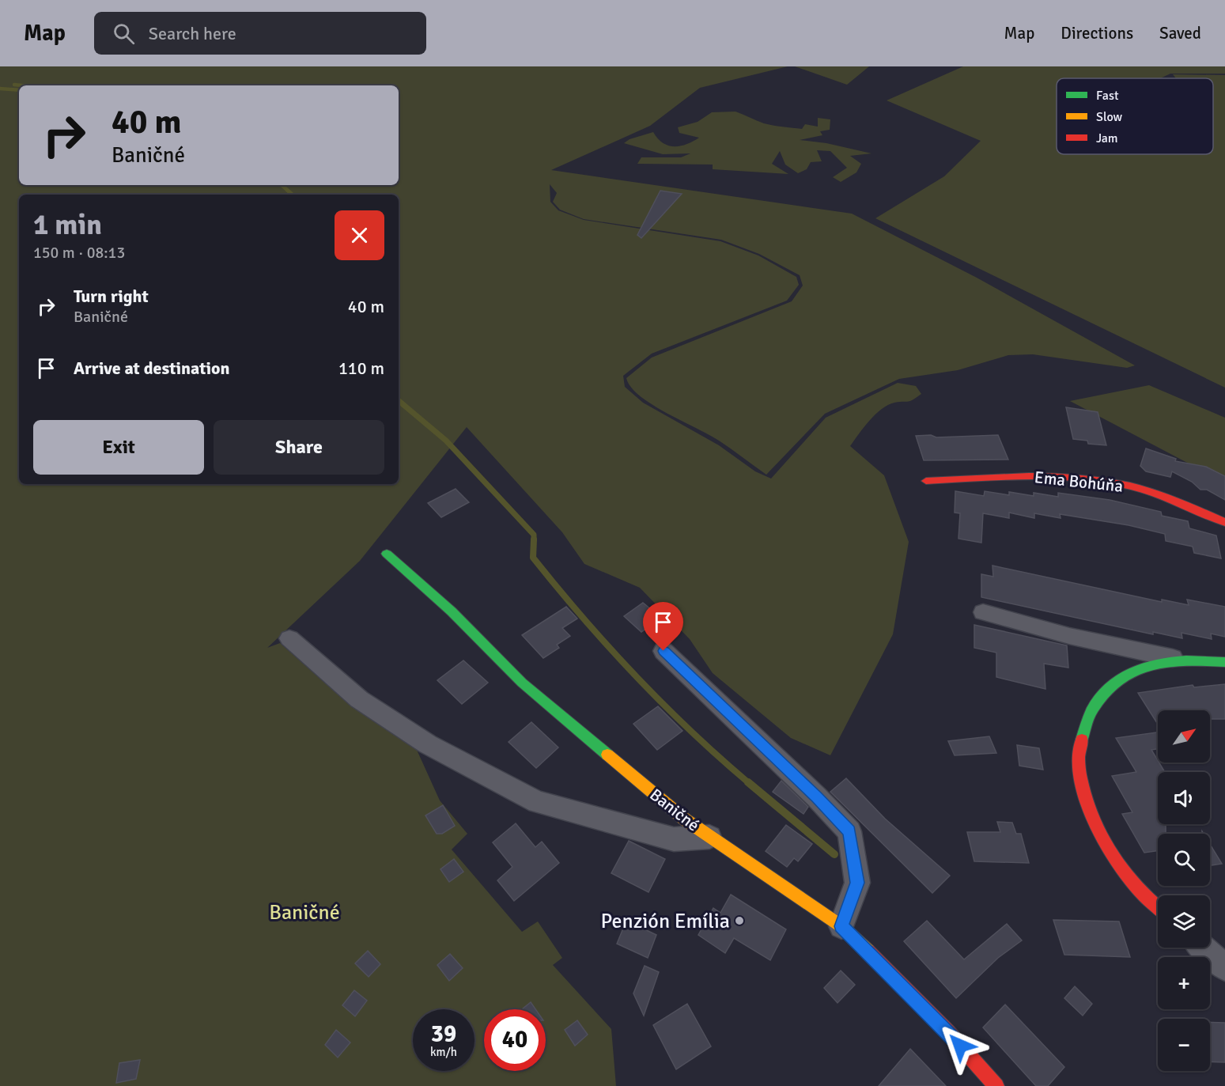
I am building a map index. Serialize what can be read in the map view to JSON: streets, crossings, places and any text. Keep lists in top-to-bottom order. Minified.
{"streets":{"street":["Ema Bohúňa","Baničné"]},"parks":["Baničné"],"places":["Penzión Emília"],"legend":["Fast","Slow","Jam"],"north":"top right","page":{"header":"Map","search":"Search here","nav":["Map","Directions","Saved"],"turn":["40 m","Baničné"],"heading":["1 min","150 m · 08:13"],"list":[{"name":"Turn right","note":"Baničné","value":"40 m"},{"name":"Arrive at destination","value":"110 m"}],"buttons":["Exit","Share"],"map_buttons":["+","−"],"speed":"39 km/h","limit":"40"}}
